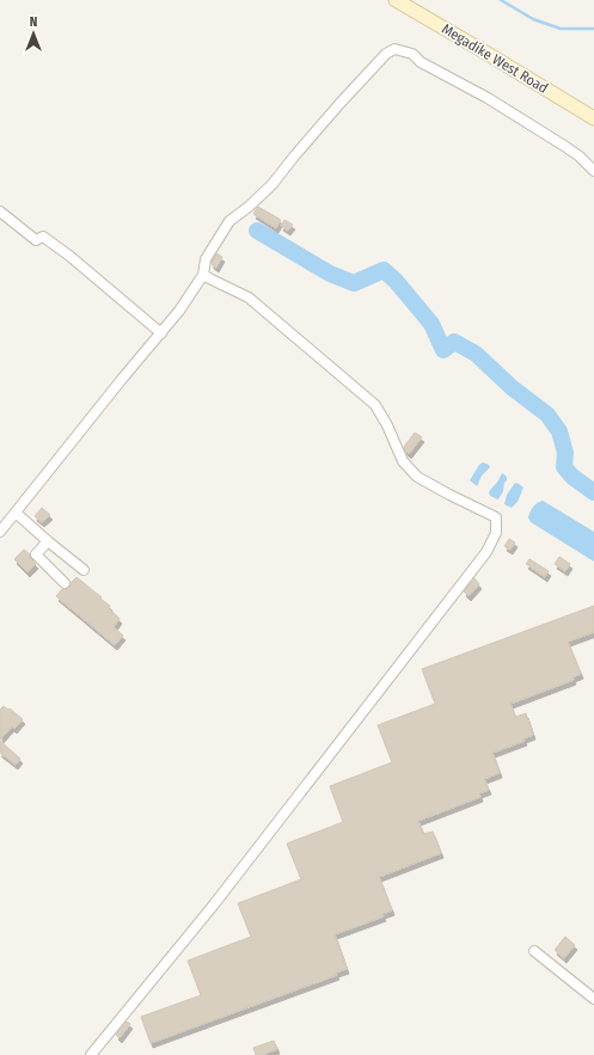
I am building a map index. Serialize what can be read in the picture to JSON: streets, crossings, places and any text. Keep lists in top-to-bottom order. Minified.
{"streets":{"street":["Megadike West Road"]},"north":"top"}
